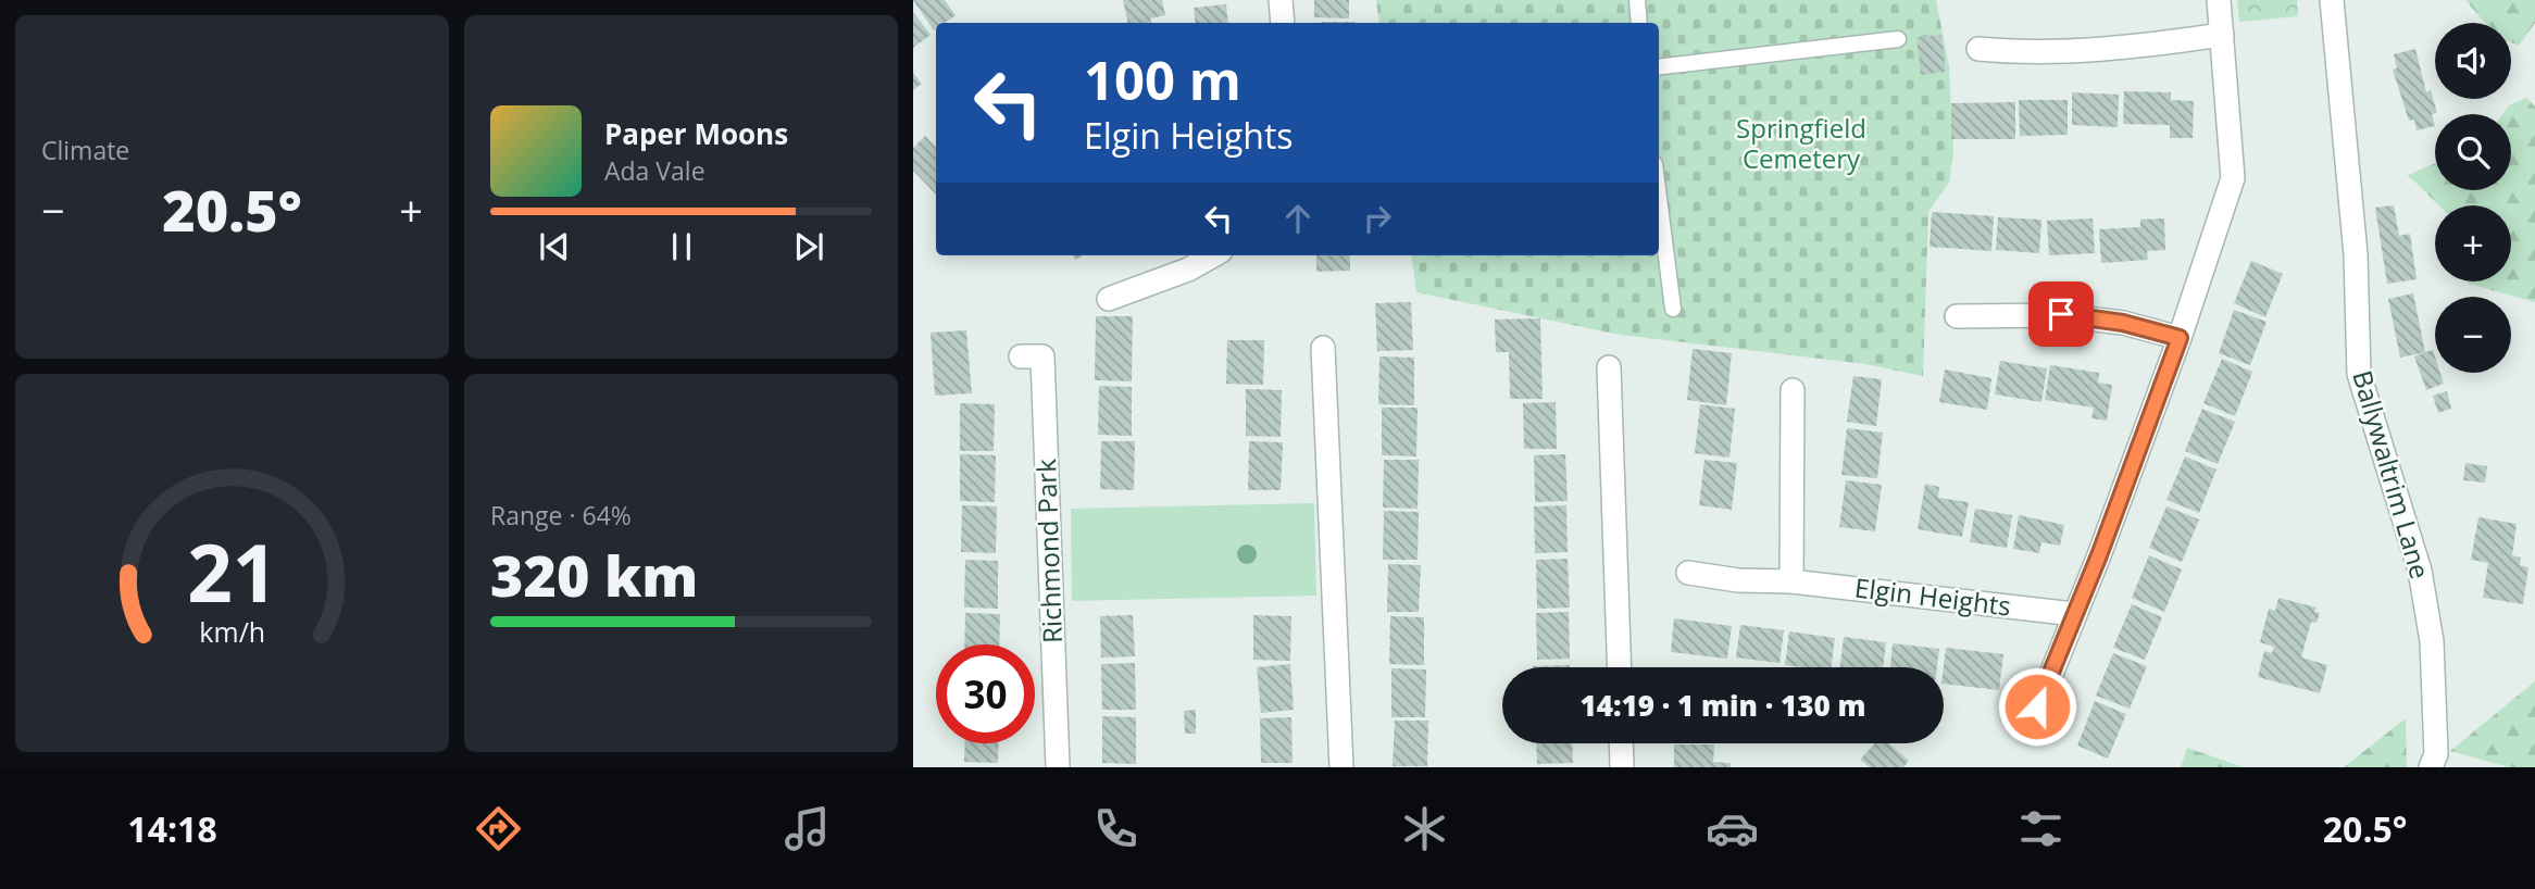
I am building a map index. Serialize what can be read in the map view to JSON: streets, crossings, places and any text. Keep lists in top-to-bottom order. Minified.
{"streets":{"street":["Ballywaltrim Lane","Richmond Park","Elgin Heights"]},"parks":["Springfield Cemetery"],"page":{"tile":["Climate",["Range · 64%","320 km"]],"map_buttons":["+","−"],"turn":["100 m","Elgin Heights"],"song":["Paper Moons","Ada Vale"],"heat":["−","20.5°","+"],"limit":"30","trip":"14:19 · 1 min · 130 m","tabs":["14:18","20.5°"],"gauge":["21","km/h"]}}
